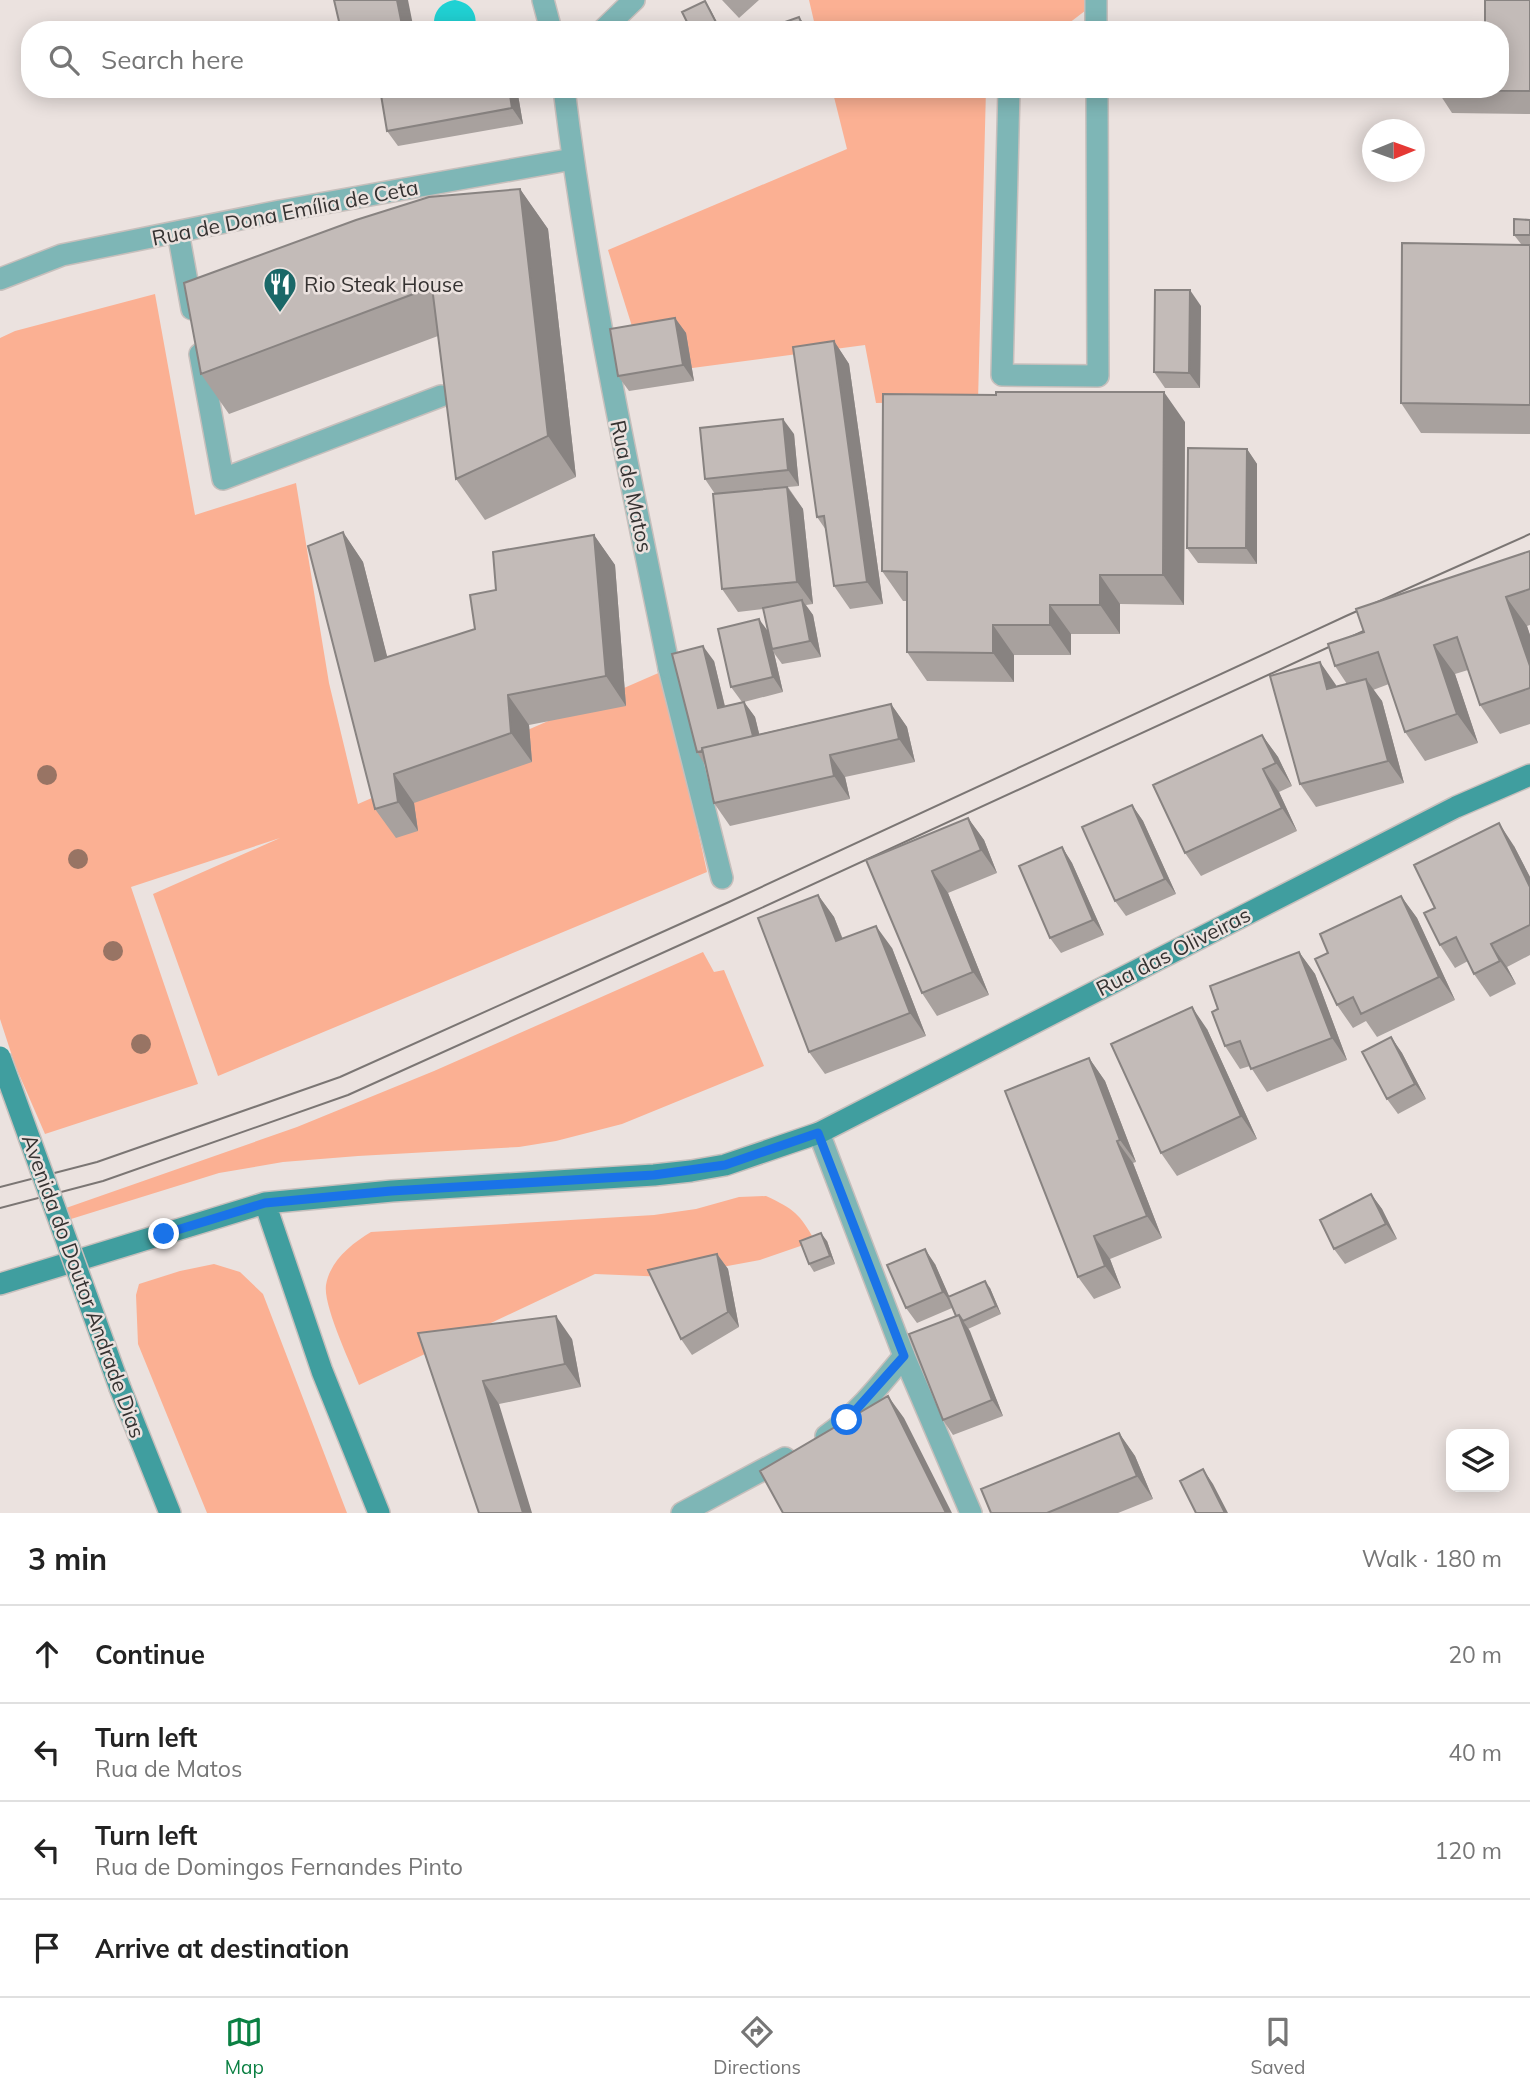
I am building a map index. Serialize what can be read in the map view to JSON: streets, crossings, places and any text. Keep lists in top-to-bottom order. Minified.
{"streets":{"main road":["Rua das Oliveiras","Avenida do Doutor Andrade Dias"],"street":["Rua de Dona Emília de Ceta","Rua de Matos"]},"crossings":[["Rua de Dona Emília de Ceta","Rua de Matos"]],"places":{"restaurant":["Rio Steak House"]},"north":"right","page":{"search":"Search here","heading":["3 min","Walk · 180 m"],"list":[["Continue","20 m"],["Turn left","Rua de Matos","40 m"],["Turn left","Rua de Domingos Fernandes Pinto","120 m"],"Arrive at destination"],"nav":["Map","Directions","Saved"]}}
